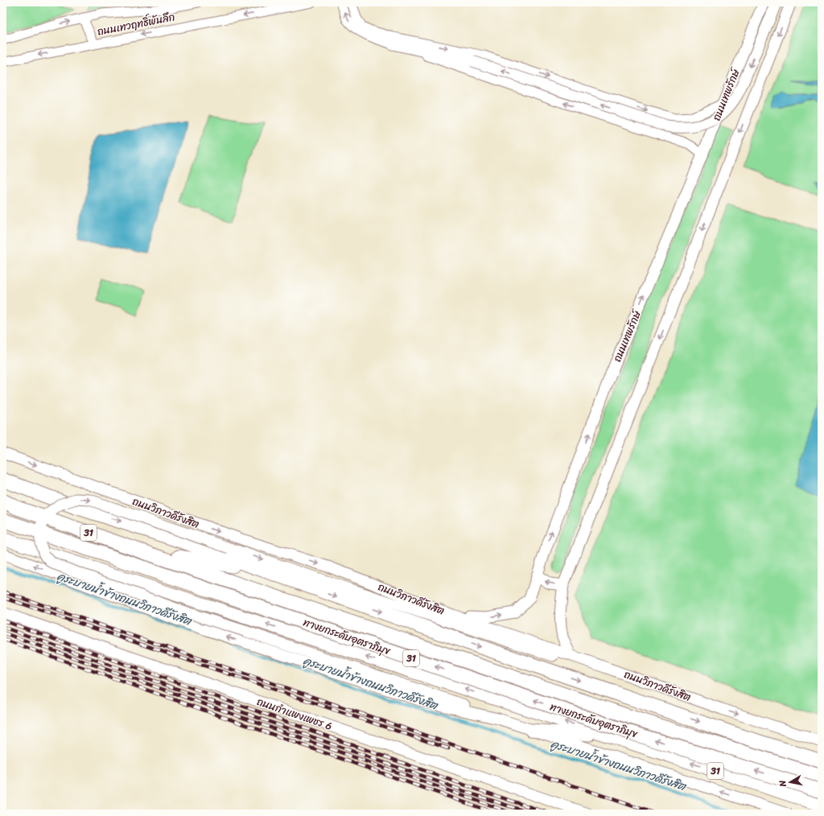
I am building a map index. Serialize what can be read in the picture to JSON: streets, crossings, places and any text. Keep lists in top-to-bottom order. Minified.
{"streets":{"highway":["31","ทางยกระดับอุตราภิมุข"],"main road":["ถนนเทพรักษ์","ถนนวิภาวดีรังสิต","ถนนกำแพงเพชร 6"],"street":["ถนนเทวฤทธิ์พันลึก"]},"crossings":[["ถนนเทพรักษ์","ถนนวิภาวดีรังสิต"],["31","ทางยกระดับอุตราภิมุข"]],"water":["คูระบายน้ำข้างถนนวิภาวดีรังสิต"],"north":"left"}
